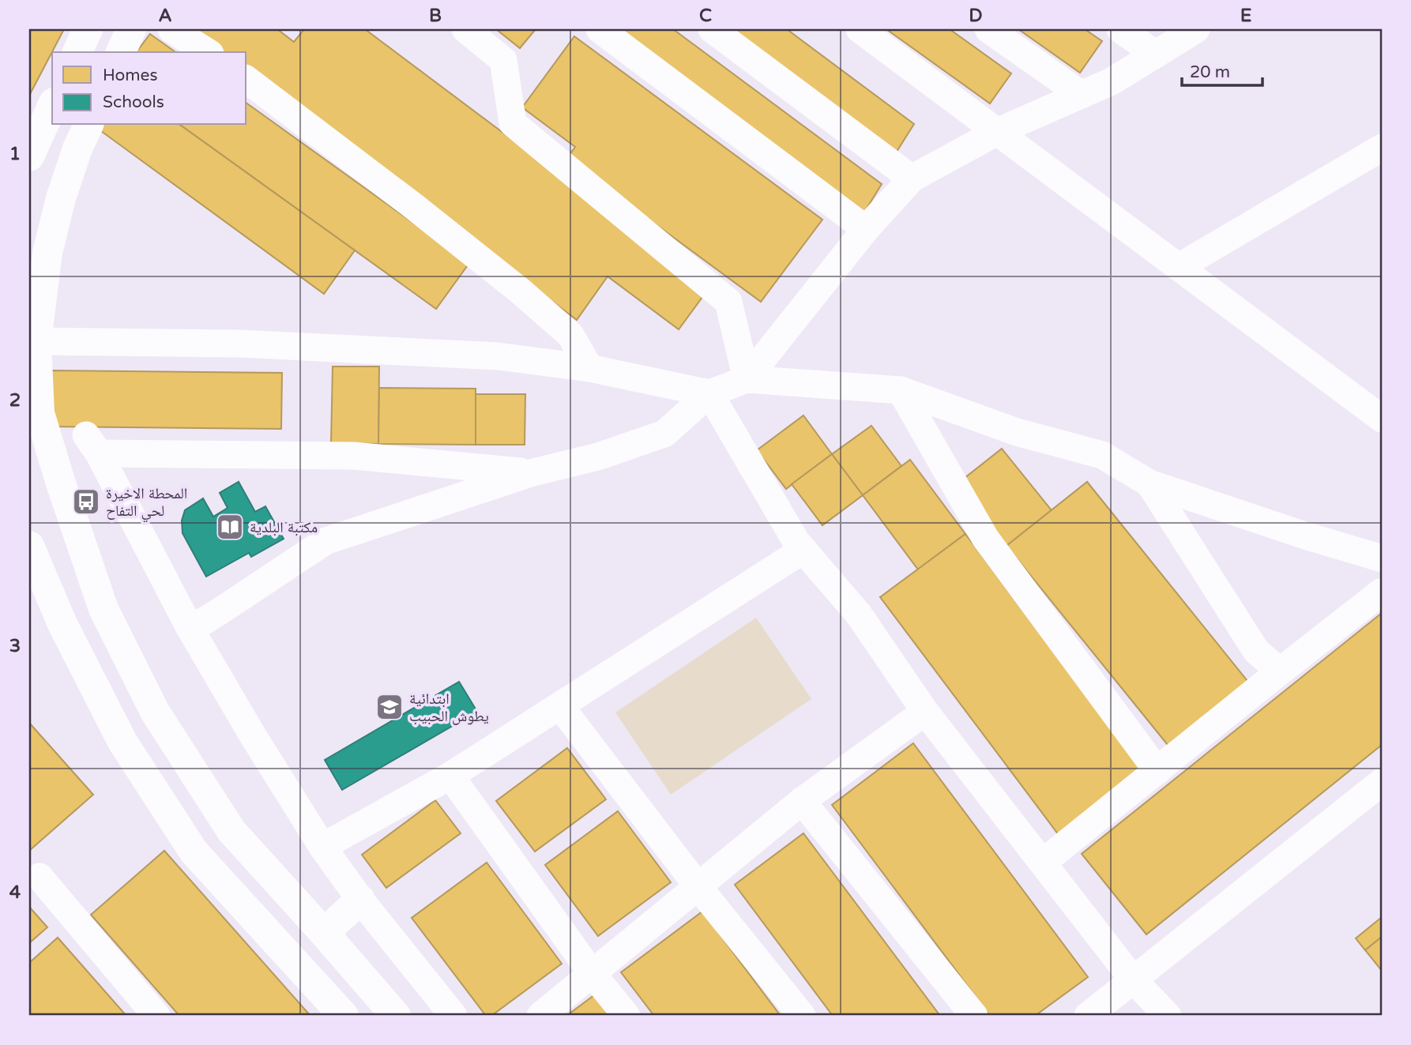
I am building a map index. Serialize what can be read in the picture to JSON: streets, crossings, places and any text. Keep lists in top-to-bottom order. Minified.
{"places":{"bus stop":["المحطة الاخيرة لحي التفاح"],"library":["مكتبة البلدية"],"school or university":["ابتدائية يطوش الحبيب"]},"legend":["Homes","Schools"],"scale_bar":"20 m","grid":{"columns":["A","B","C","D","E"],"rows":["1","2","3","4"]}}
